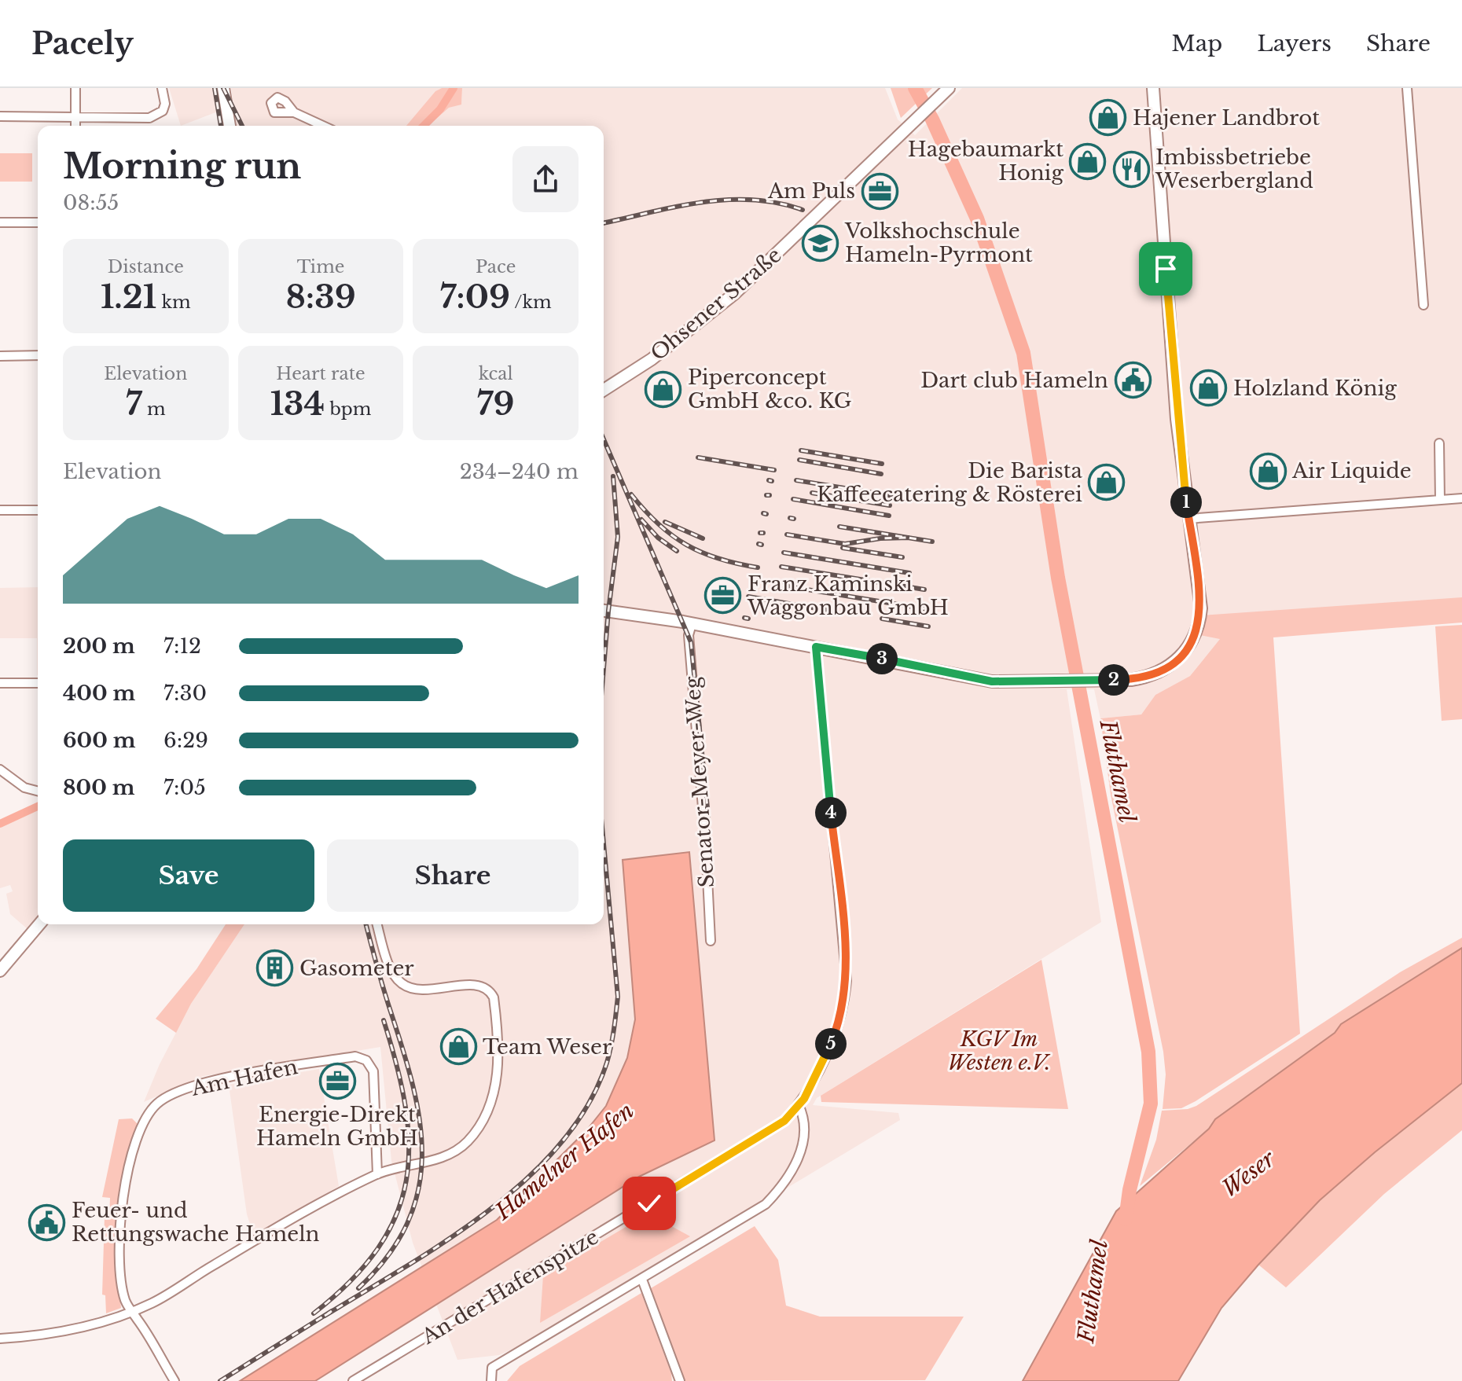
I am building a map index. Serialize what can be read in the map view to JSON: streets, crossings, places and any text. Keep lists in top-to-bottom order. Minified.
{"streets":{"street":["Ohsener Straße","Senator-Meyer-Weg","Am Hafen","An der Hafenspitze"]},"water":["Fluthamel","Hamelner Hafen","Weser"],"parks":["KGV Im Westen e.V."],"places":{"shop":["Hajener Landbrot","Hagebaumarkt Honig","Holzland König","Piperconcept GmbH &co. KG","Air Liquide","Die Barista Kaffeecatering & Rösterei","Team Weser"],"restaurant":["Imbissbetriebe Weserbergland"],"office":["Am Puls","Franz Kaminski Waggonbau GmbH","Energie-Direkt Hameln GmbH"],"school or university":["Volkshochschule Hameln-Pyrmont"],"public building":["Dart club Hameln","Feuer- und Rettungswache Hameln"],"building":["Gasometer"]},"page":{"header":"Pacely","nav":["Map","Layers","Share"],"heading":["Morning run","08:55"],"stats":[["Distance","1.21 km"],["Time","8:39"],["Pace","7:09 /km"],["Elevation","7 m"],["Heart rate","134 bpm"],["kcal","79"]],"chart":["Elevation","234–240 m"],"pins":["1","3","2","4","5"],"list":[{"name":"200 m","note":"7:12"},{"name":"400 m","note":"7:30"},{"name":"600 m","note":"6:29"},{"name":"800 m","note":"7:05"}],"buttons":["Save","Share"]}}
